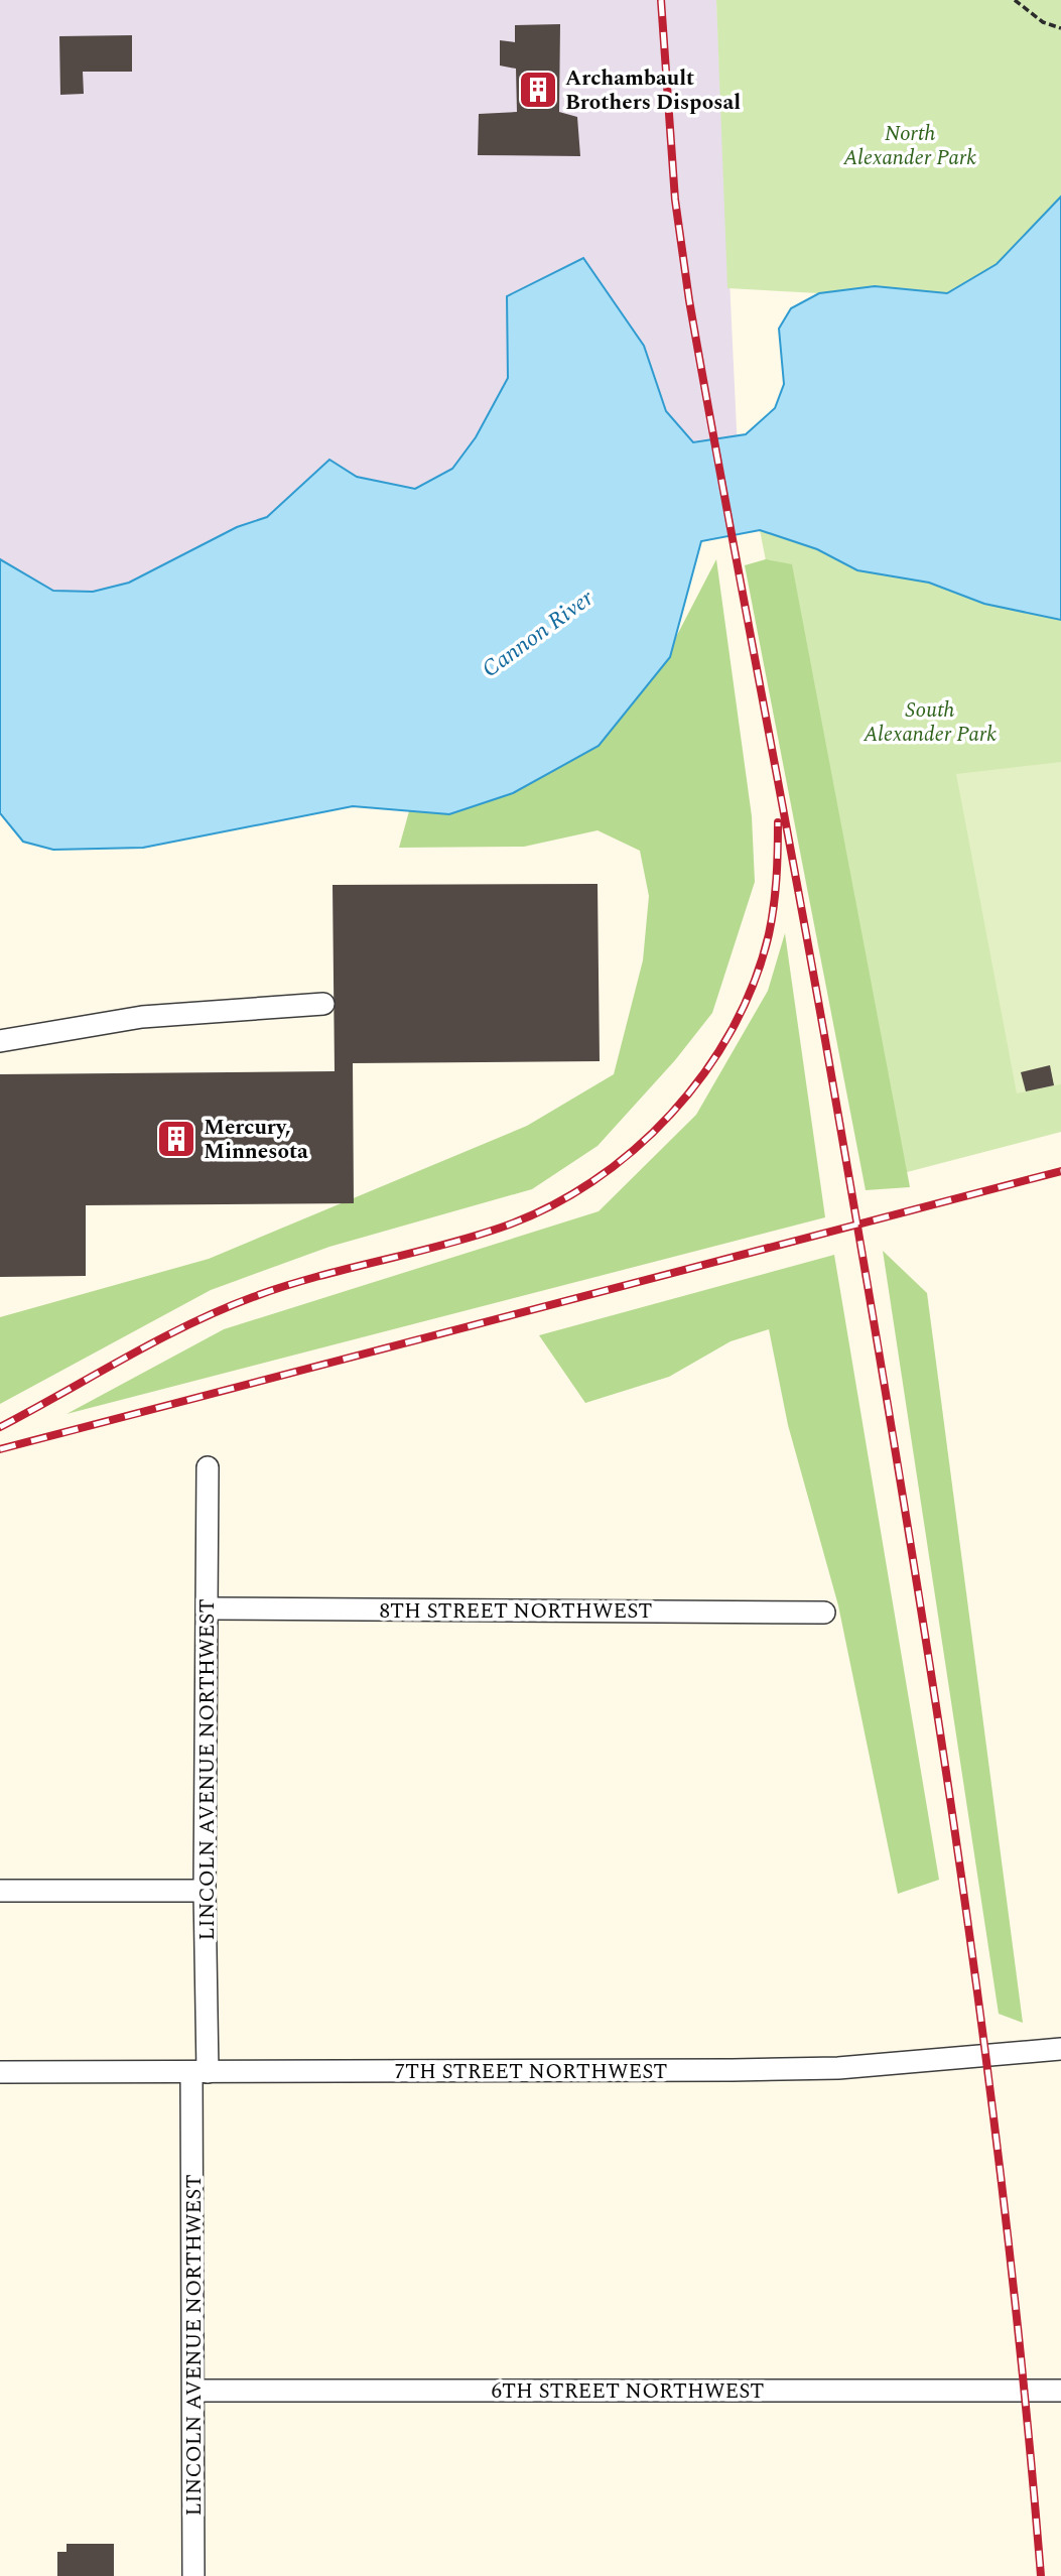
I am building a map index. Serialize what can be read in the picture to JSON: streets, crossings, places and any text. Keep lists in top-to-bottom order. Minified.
{"streets":{"street":["8TH STREET NORTHWEST","LINCOLN AVENUE NORTHWEST","7TH STREET NORTHWEST","6TH STREET NORTHWEST"]},"crossings":[["8TH STREET NORTHWEST","LINCOLN AVENUE NORTHWEST"],["LINCOLN AVENUE NORTHWEST","7TH STREET NORTHWEST"],["LINCOLN AVENUE NORTHWEST","6TH STREET NORTHWEST"]],"water":["Cannon River"],"parks":["North Alexander Park","South Alexander Park"],"places":{"building":["Archambault Brothers Disposal","Mercury, Minnesota"]}}
